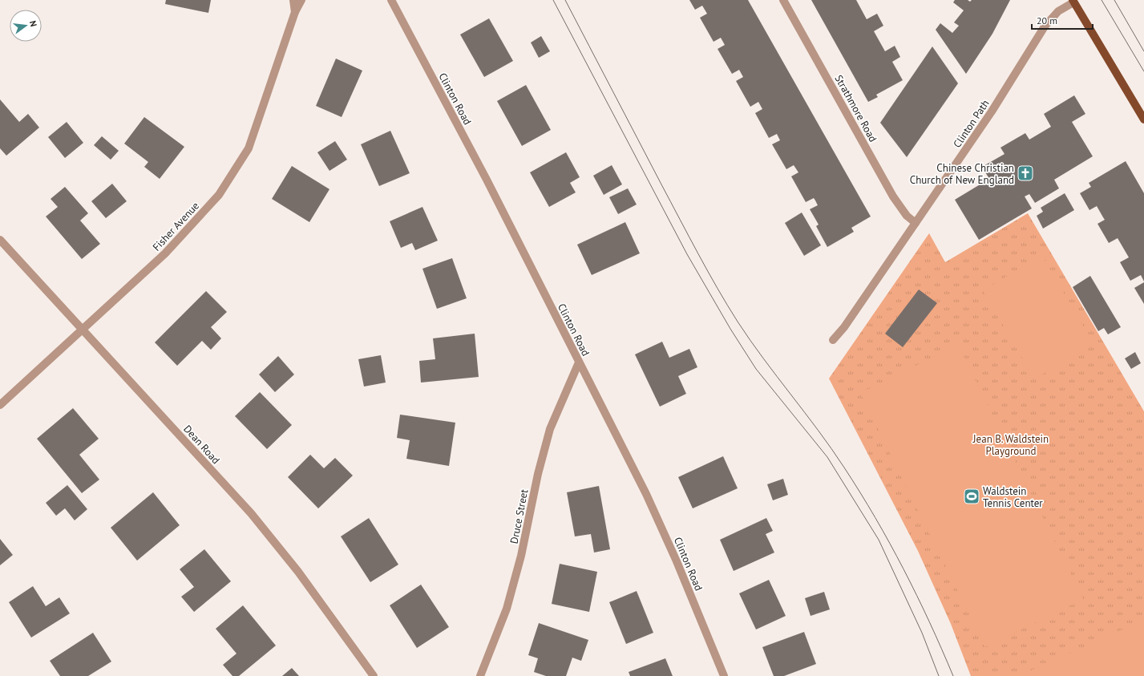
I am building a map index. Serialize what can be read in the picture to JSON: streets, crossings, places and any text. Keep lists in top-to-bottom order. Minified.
{"streets":{"street":["Clinton Road","Strathmore Road","Clinton Path","Fisher Avenue","Dean Road","Druce Street"]},"crossings":[["Clinton Road","Druce Street"],["Strathmore Road","Clinton Path"],["Fisher Avenue","Dean Road"]],"parks":["Jean B. Waldstein Playground"],"places":{"church":["Chinese Christian Church of New England"],"sports":["Waldstein Tennis Center"]},"scale_bar":"20 m","north":"right"}
